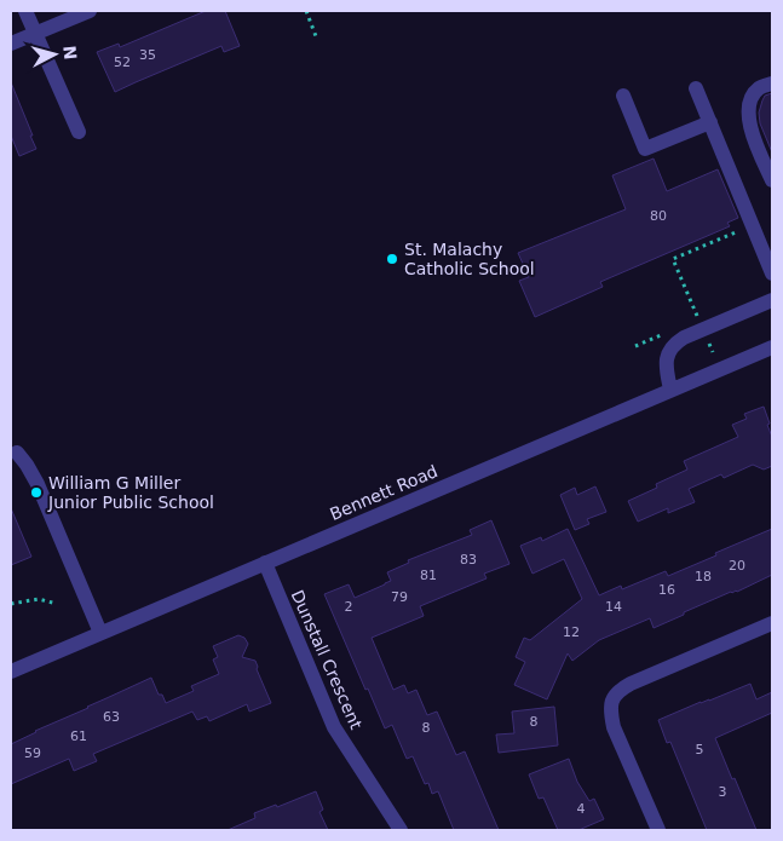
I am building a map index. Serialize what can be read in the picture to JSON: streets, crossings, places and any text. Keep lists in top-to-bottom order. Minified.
{"streets":{"street":["Bennett Road","Dunstall Crescent"]},"crossings":[["Bennett Road","Dunstall Crescent"]],"places":["St. Malachy Catholic School","William G Miller Junior Public School"],"house_numbers":["35","52","80","83","20","81","18","16","79","2","14","12","63","8","8","61","5","59","3","4"],"north":"right"}
